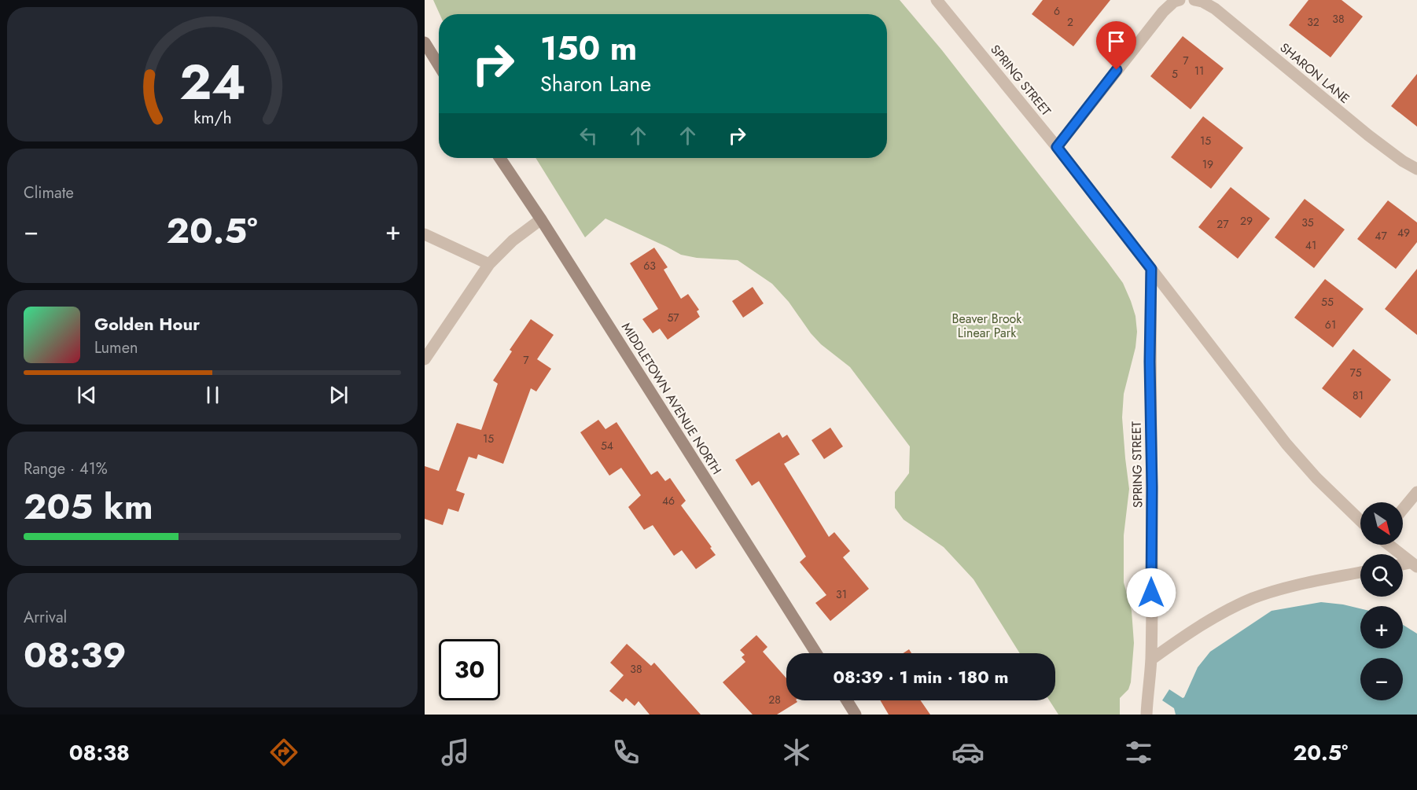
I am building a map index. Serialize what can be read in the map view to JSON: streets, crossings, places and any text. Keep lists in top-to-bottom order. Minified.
{"streets":{"street":["SHARON LANE","SPRING STREET","MIDDLETOWN AVENUE NORTH"]},"parks":["Beaver Brook Linear Park"],"house_numbers":["6","38","2","32","7","11","5","15","19","29","35","27","49","47","41","63","55","57","61","7","75","81","15","54","46","31","38","28"],"north":"bottom right","page":{"turn":["150 m","Sharon Lane"],"tile":["Climate",["Range · 41%","205 km"],["Arrival","08:39"]],"heat":["−","20.5°","+"],"song":["Golden Hour","Lumen"],"map_buttons":["+","−"],"limit":"30","trip":"08:39 · 1 min · 180 m","tabs":["08:38","20.5°"],"gauge":["24","km/h"]}}
